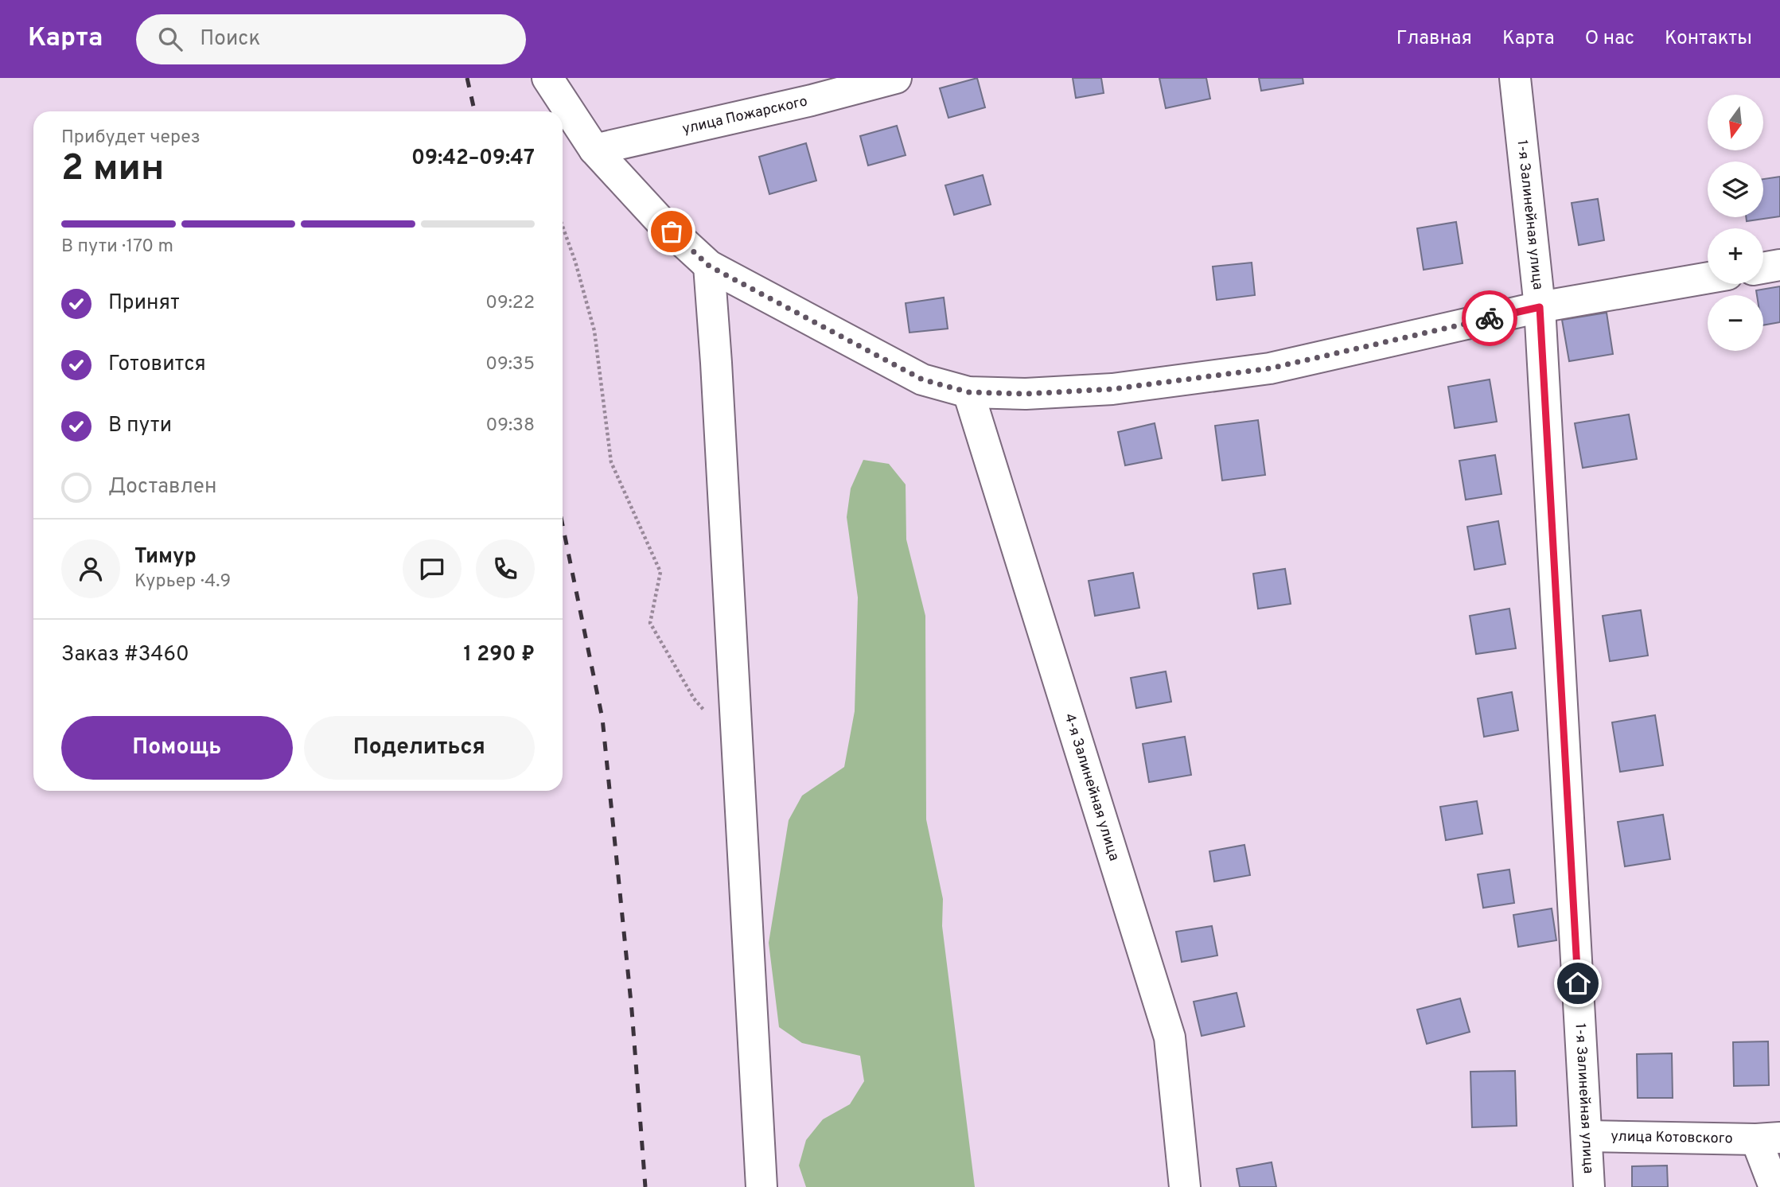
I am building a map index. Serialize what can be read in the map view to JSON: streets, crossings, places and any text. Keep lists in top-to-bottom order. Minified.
{"streets":{"street":["улица Пожарского","1-я Залинейная улица","4-я Залинейная улица","улица Котовского"]},"crossings":[["1-я Залинейная улица","улица Котовского"]],"north":"bottom","page":{"header":"Карта","search":"Поиск","nav":["Главная","Карта","О нас","Контакты"],"map_buttons":["+","−"],"heading":["2 мин","Прибудет через","09:42–09:47"],"panel":["Тимур","Курьер · 4.9","Заказ #3460","1 290 ₽"],"bar":"В пути · 170 m","list":[["Принят","09:22"],["Готовится","09:35"],["В пути","09:38"],"Доставлен"],"buttons":["Помощь","Поделиться"]}}
